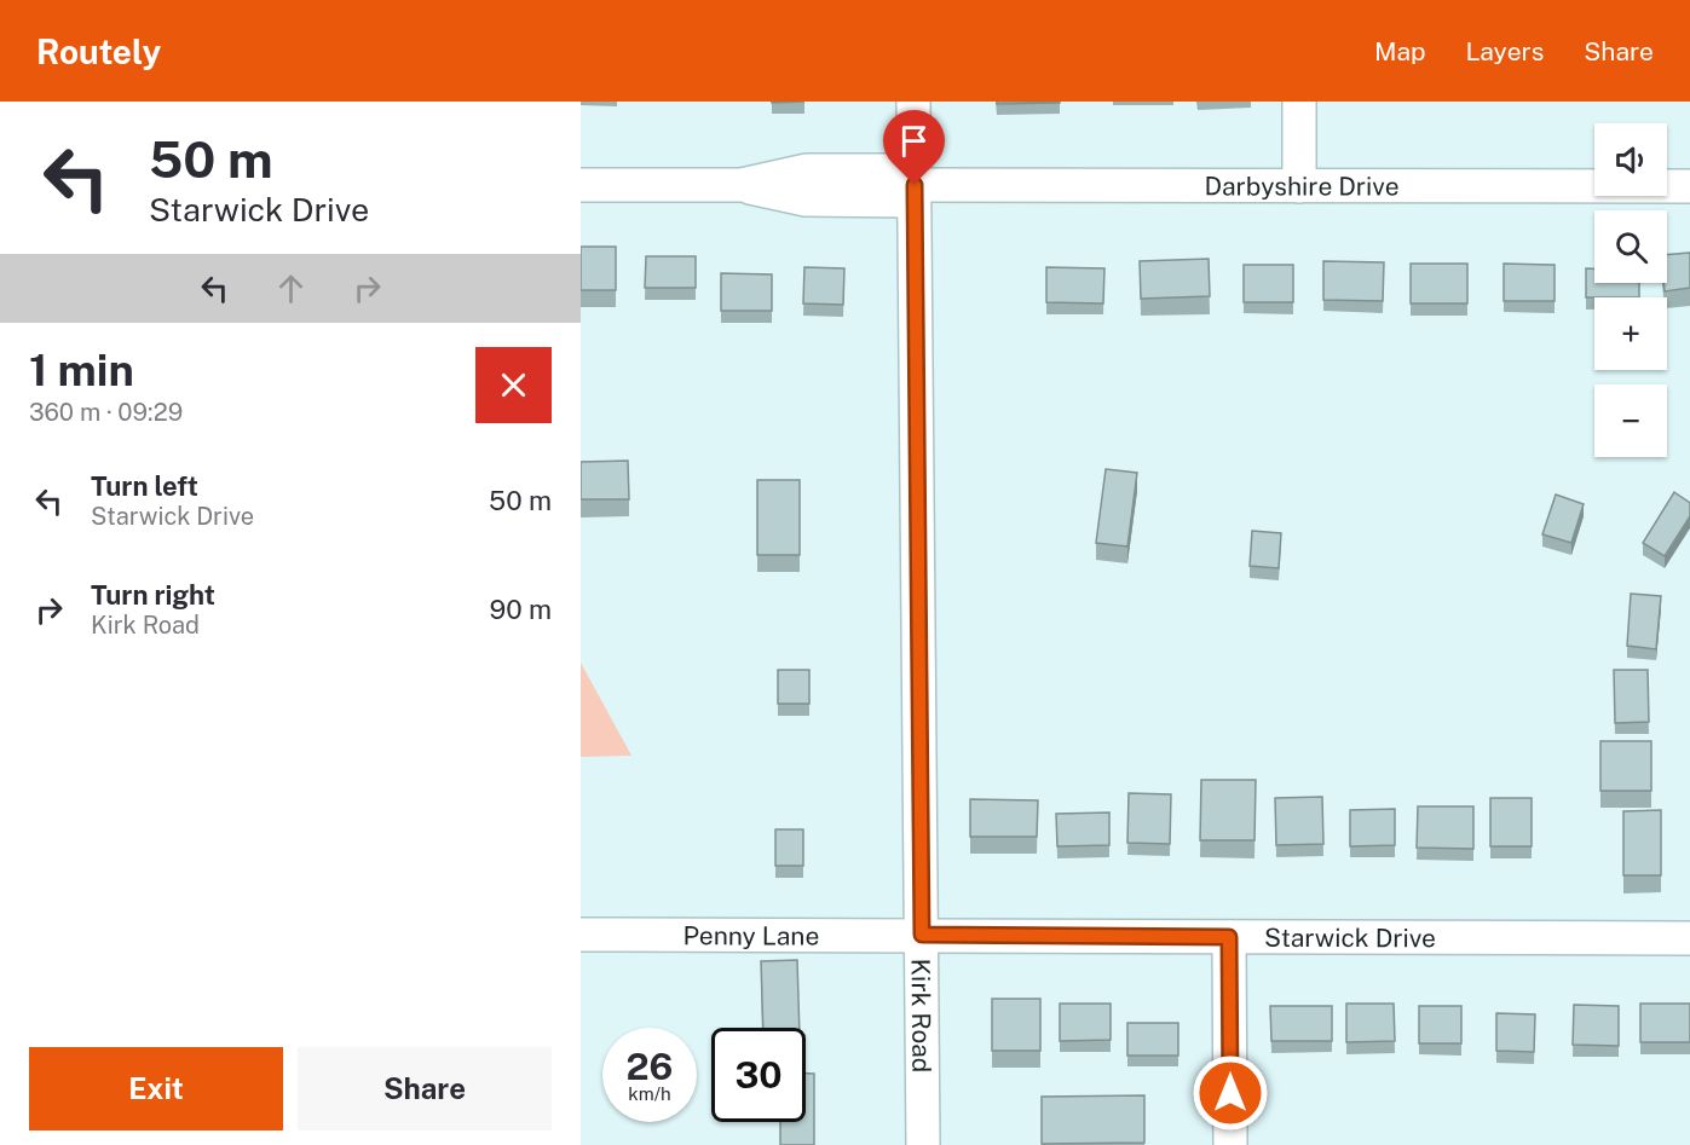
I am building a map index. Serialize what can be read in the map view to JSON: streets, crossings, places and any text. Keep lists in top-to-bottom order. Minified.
{"streets":{"street":["Darbyshire Drive","Penny Lane","Starwick Drive","Kirk Road"]},"crossings":[["Darbyshire Drive","Kirk Road"],["Penny Lane","Starwick Drive"],["Penny Lane","Kirk Road"],["Starwick Drive","Kirk Road"]],"page":{"header":"Routely","nav":["Map","Layers","Share"],"turn":["50 m","Starwick Drive"],"map_buttons":["+","−"],"heading":["1 min","360 m · 09:29"],"list":[{"name":"Turn left","note":"Starwick Drive","value":"50 m"},{"name":"Turn right","note":"Kirk Road","value":"90 m"}],"speed":"26 km/h","limit":"30","buttons":["Exit","Share"]}}
